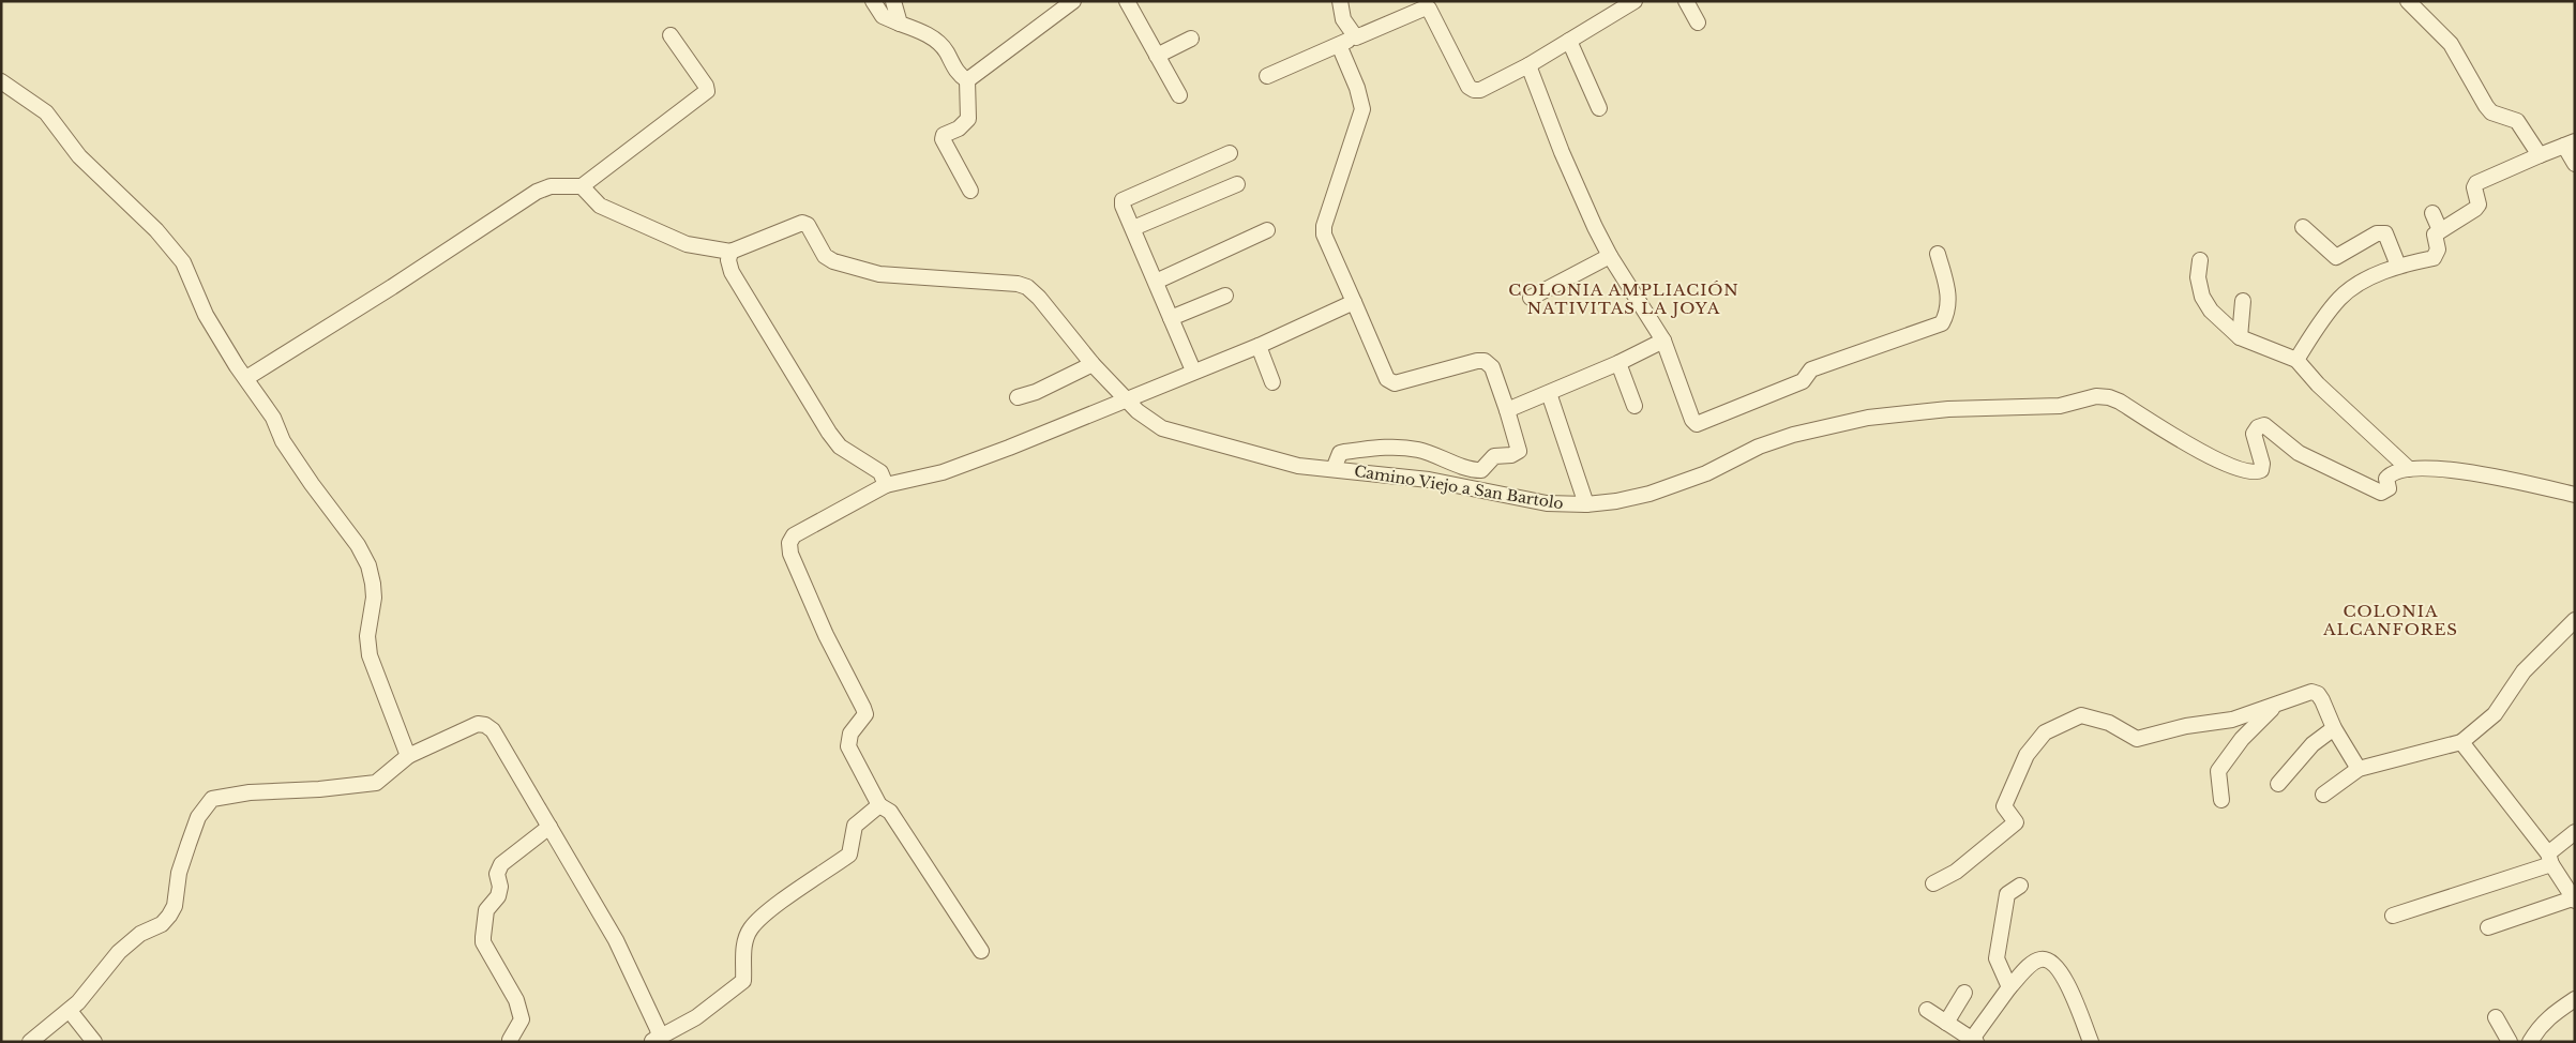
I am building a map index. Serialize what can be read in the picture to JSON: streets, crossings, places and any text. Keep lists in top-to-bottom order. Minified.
{"streets":{"street":["Camino Viejo a San Bartolo"]},"districts":["COLONIA AMPLIACIÓN NATIVITAS LA JOYA","COLONIA ALCANFORES"]}
